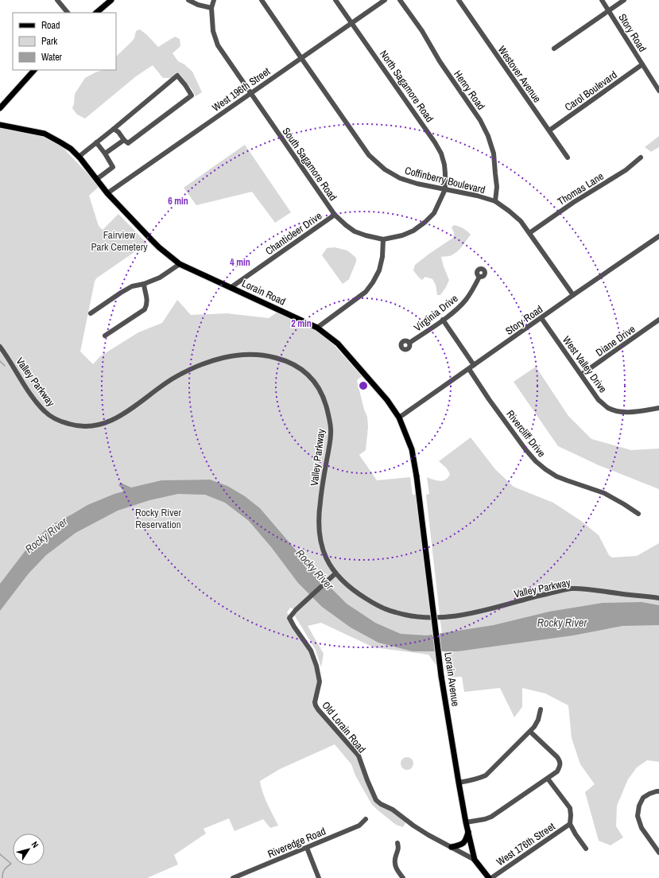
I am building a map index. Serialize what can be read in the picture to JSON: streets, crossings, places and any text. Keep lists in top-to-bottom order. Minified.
{"streets":{"main road":["Lorain Road","Lorain Avenue"],"street":["Story Road","Westover Avenue","North Sagamore Road","West 196th Street","Henry Road","Carol Boulevard","South Sagamore Road","Coffinberry Boulevard","Thomas Lane","Chanticleer Drive","Virginia Drive","Diane Drive","West Valley Drive","Valley Parkway","Rivercliff Drive","Old Lorain Road","Riveredge Road","West 176th Street"]},"crossings":[["Story Road","Carol Boulevard"],["Story Road","Coffinberry Boulevard"],["Story Road","Lorain Road"],["Story Road","West Valley Drive"],["Story Road","Rivercliff Drive"],["Westover Avenue","Carol Boulevard"],["North Sagamore Road","West 196th Street"],["North Sagamore Road","South Sagamore Road"],["North Sagamore Road","Coffinberry Boulevard"],["West 196th Street","South Sagamore Road"],["West 196th Street","Coffinberry Boulevard"],["West 196th Street","Lorain Road"],["Henry Road","Coffinberry Boulevard"],["South Sagamore Road","Coffinberry Boulevard"],["South Sagamore Road","Chanticleer Drive"],["Coffinberry Boulevard","Thomas Lane"],["Chanticleer Drive","Lorain Road"],["Lorain Road","Lorain Avenue"],["Diane Drive","West Valley Drive"],["Valley Parkway","Old Lorain Road"],["Lorain Avenue","Old Lorain Road"],["Lorain Avenue","West 176th Street"]],"water":["Rocky River"],"parks":["Fairview Park Cemetery","Rocky River Reservation"],"legend":["Road","Park","Water"],"north":"top right","rings":["6 min","4 min","2 min"]}
